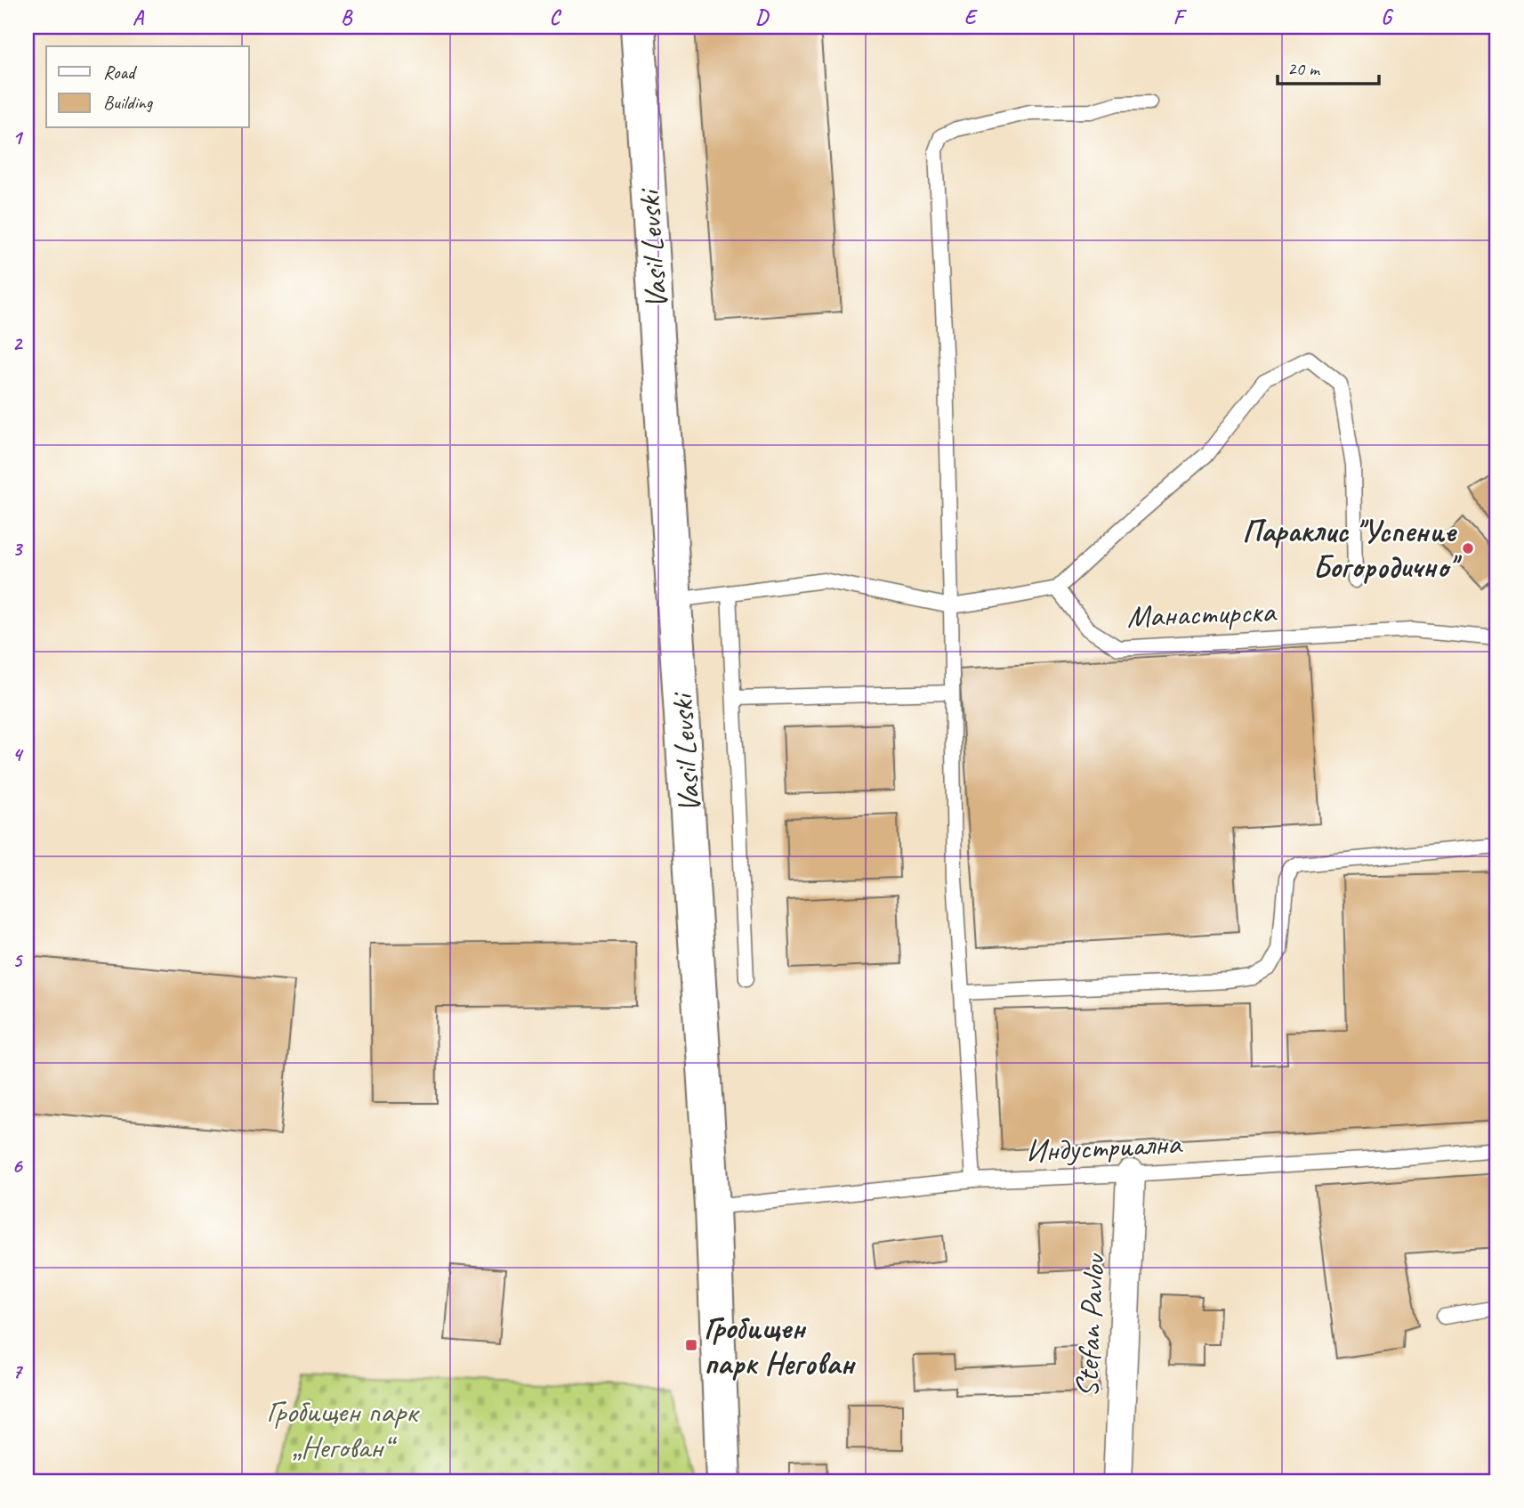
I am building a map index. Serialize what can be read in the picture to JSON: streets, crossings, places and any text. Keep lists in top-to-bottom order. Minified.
{"streets":{"street":["Vasil Levski","Stefan Pavlov"],"lane":["Манастирска","Индустриална"]},"crossings":[["Vasil Levski","Индустриална"],["Индустриална","Stefan Pavlov"]],"parks":["Гробищен парк „Негован“"],"places":{"other":["Параклис \"Успение Богородично\""],"transit":["Гробищен парк Негован"]},"legend":["Road","Building"],"scale_bar":"20 m","grid":{"columns":["A","B","C","D","E","F","G"],"rows":["1","2","3","4","5","6","7"]}}
